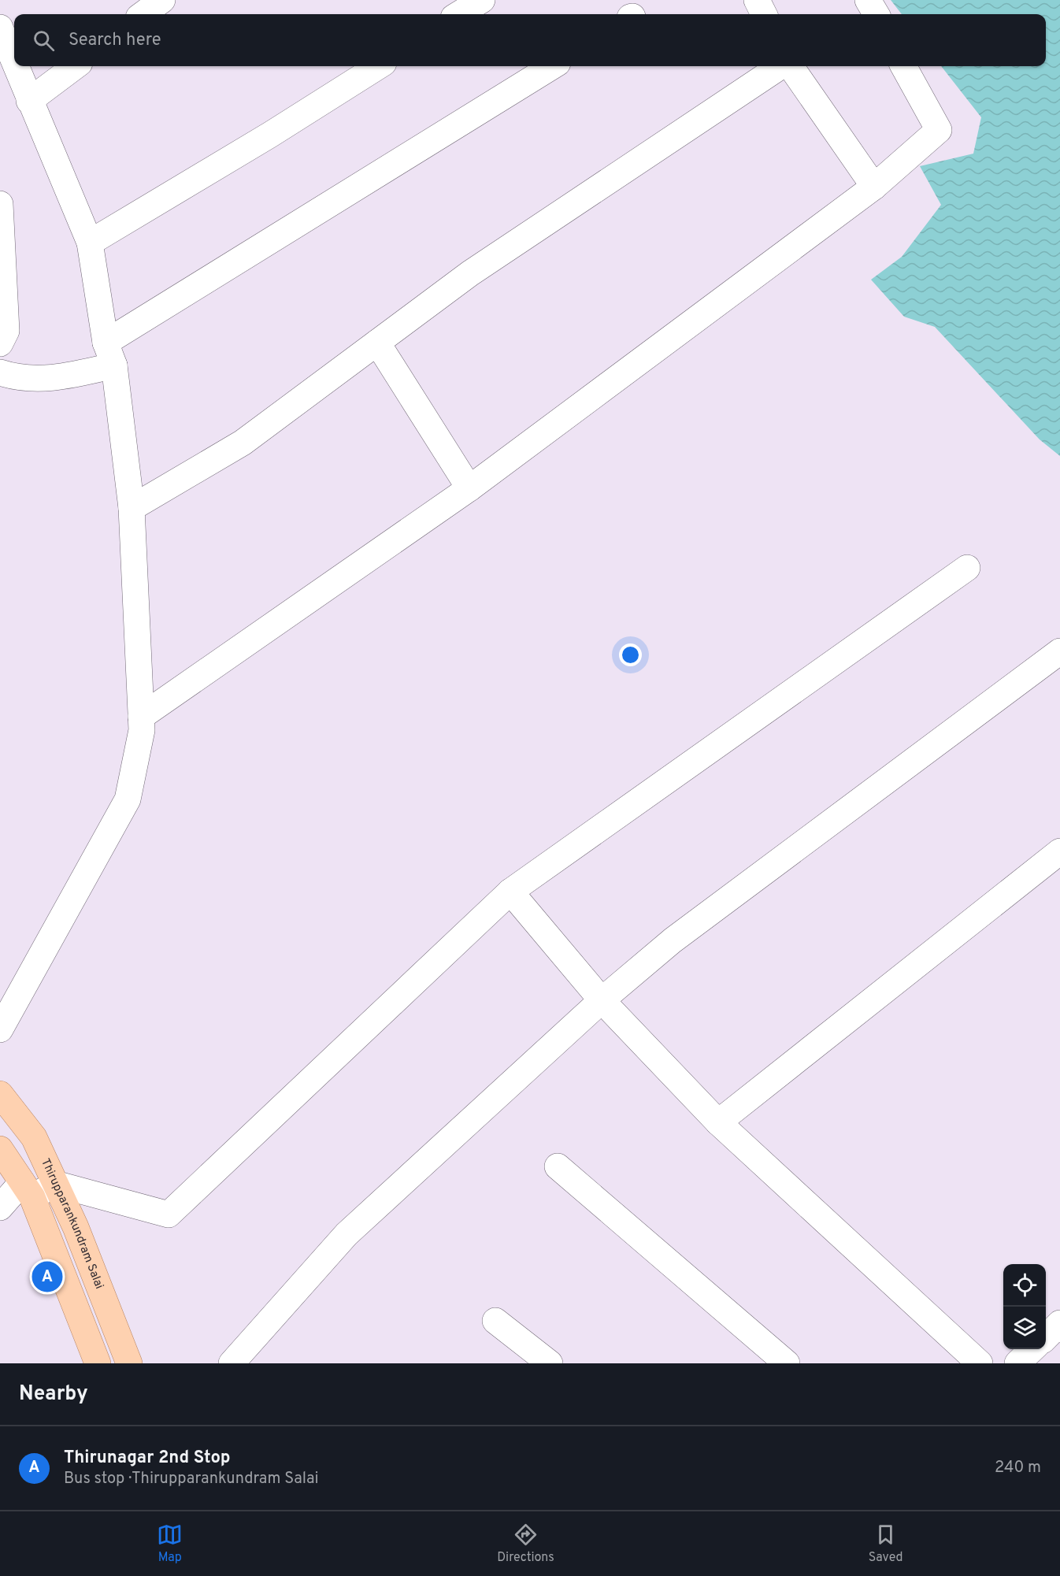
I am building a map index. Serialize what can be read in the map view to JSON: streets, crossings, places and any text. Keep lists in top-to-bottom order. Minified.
{"streets":{"main road":["Thirupparankundram Salai"]},"page":{"search":"Search here","pins":"A","heading":"Nearby","list":[{"mark":"A","name":"Thirunagar 2nd Stop","note":"Bus stop · Thirupparankundram Salai","value":"240 m"}],"nav":["Map","Directions","Saved"]}}
